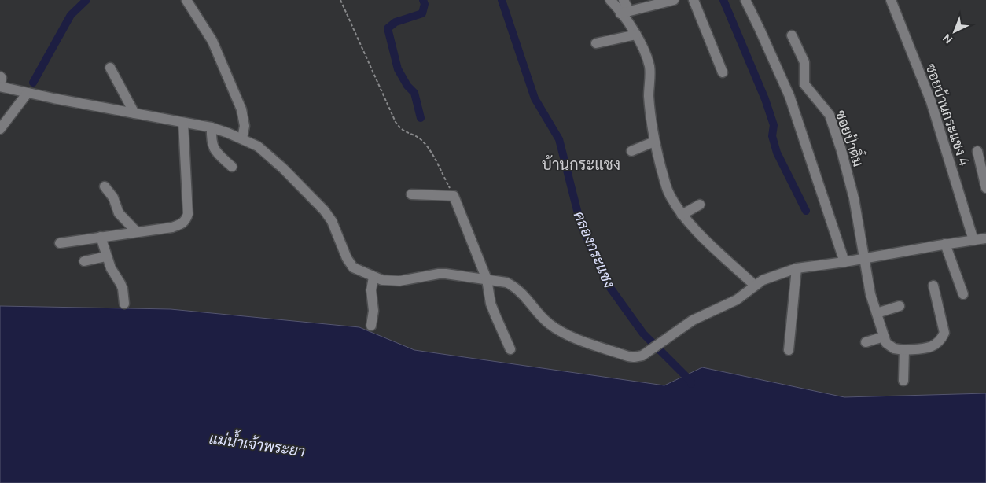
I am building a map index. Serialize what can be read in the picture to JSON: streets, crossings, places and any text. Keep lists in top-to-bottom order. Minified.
{"streets":{"street":["ซอยบ้านกระแชง 4","ซอยป้าติ๋ม"]},"districts":["บ้านกระแชง"],"water":["คลองกระแชง","แม่น้ำเจ้าพระยา"],"north":"bottom left"}
